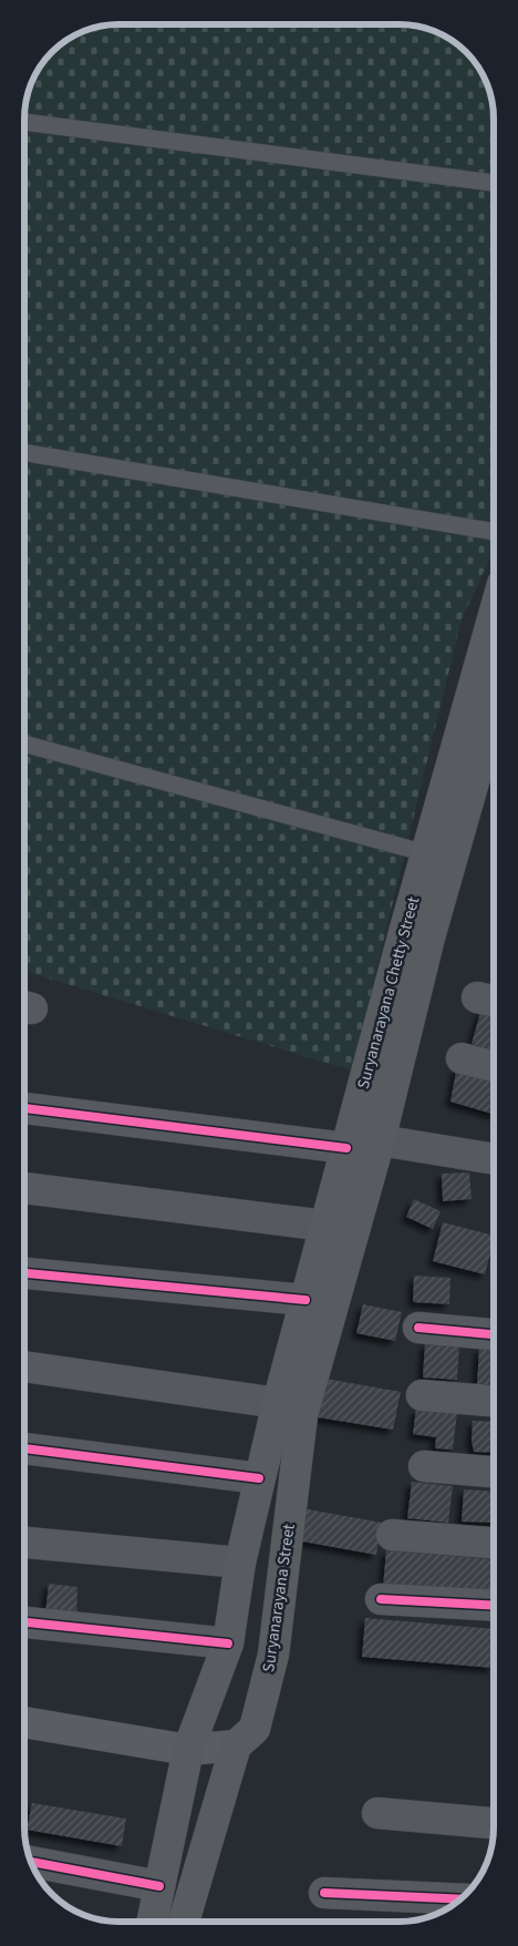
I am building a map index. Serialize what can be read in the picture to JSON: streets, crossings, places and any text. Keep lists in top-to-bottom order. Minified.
{"streets":{"main road":["Suryanarayana Chetty Street","Suryanarayana Street"]},"crossings":[["Suryanarayana Chetty Street","Suryanarayana Street"]]}
